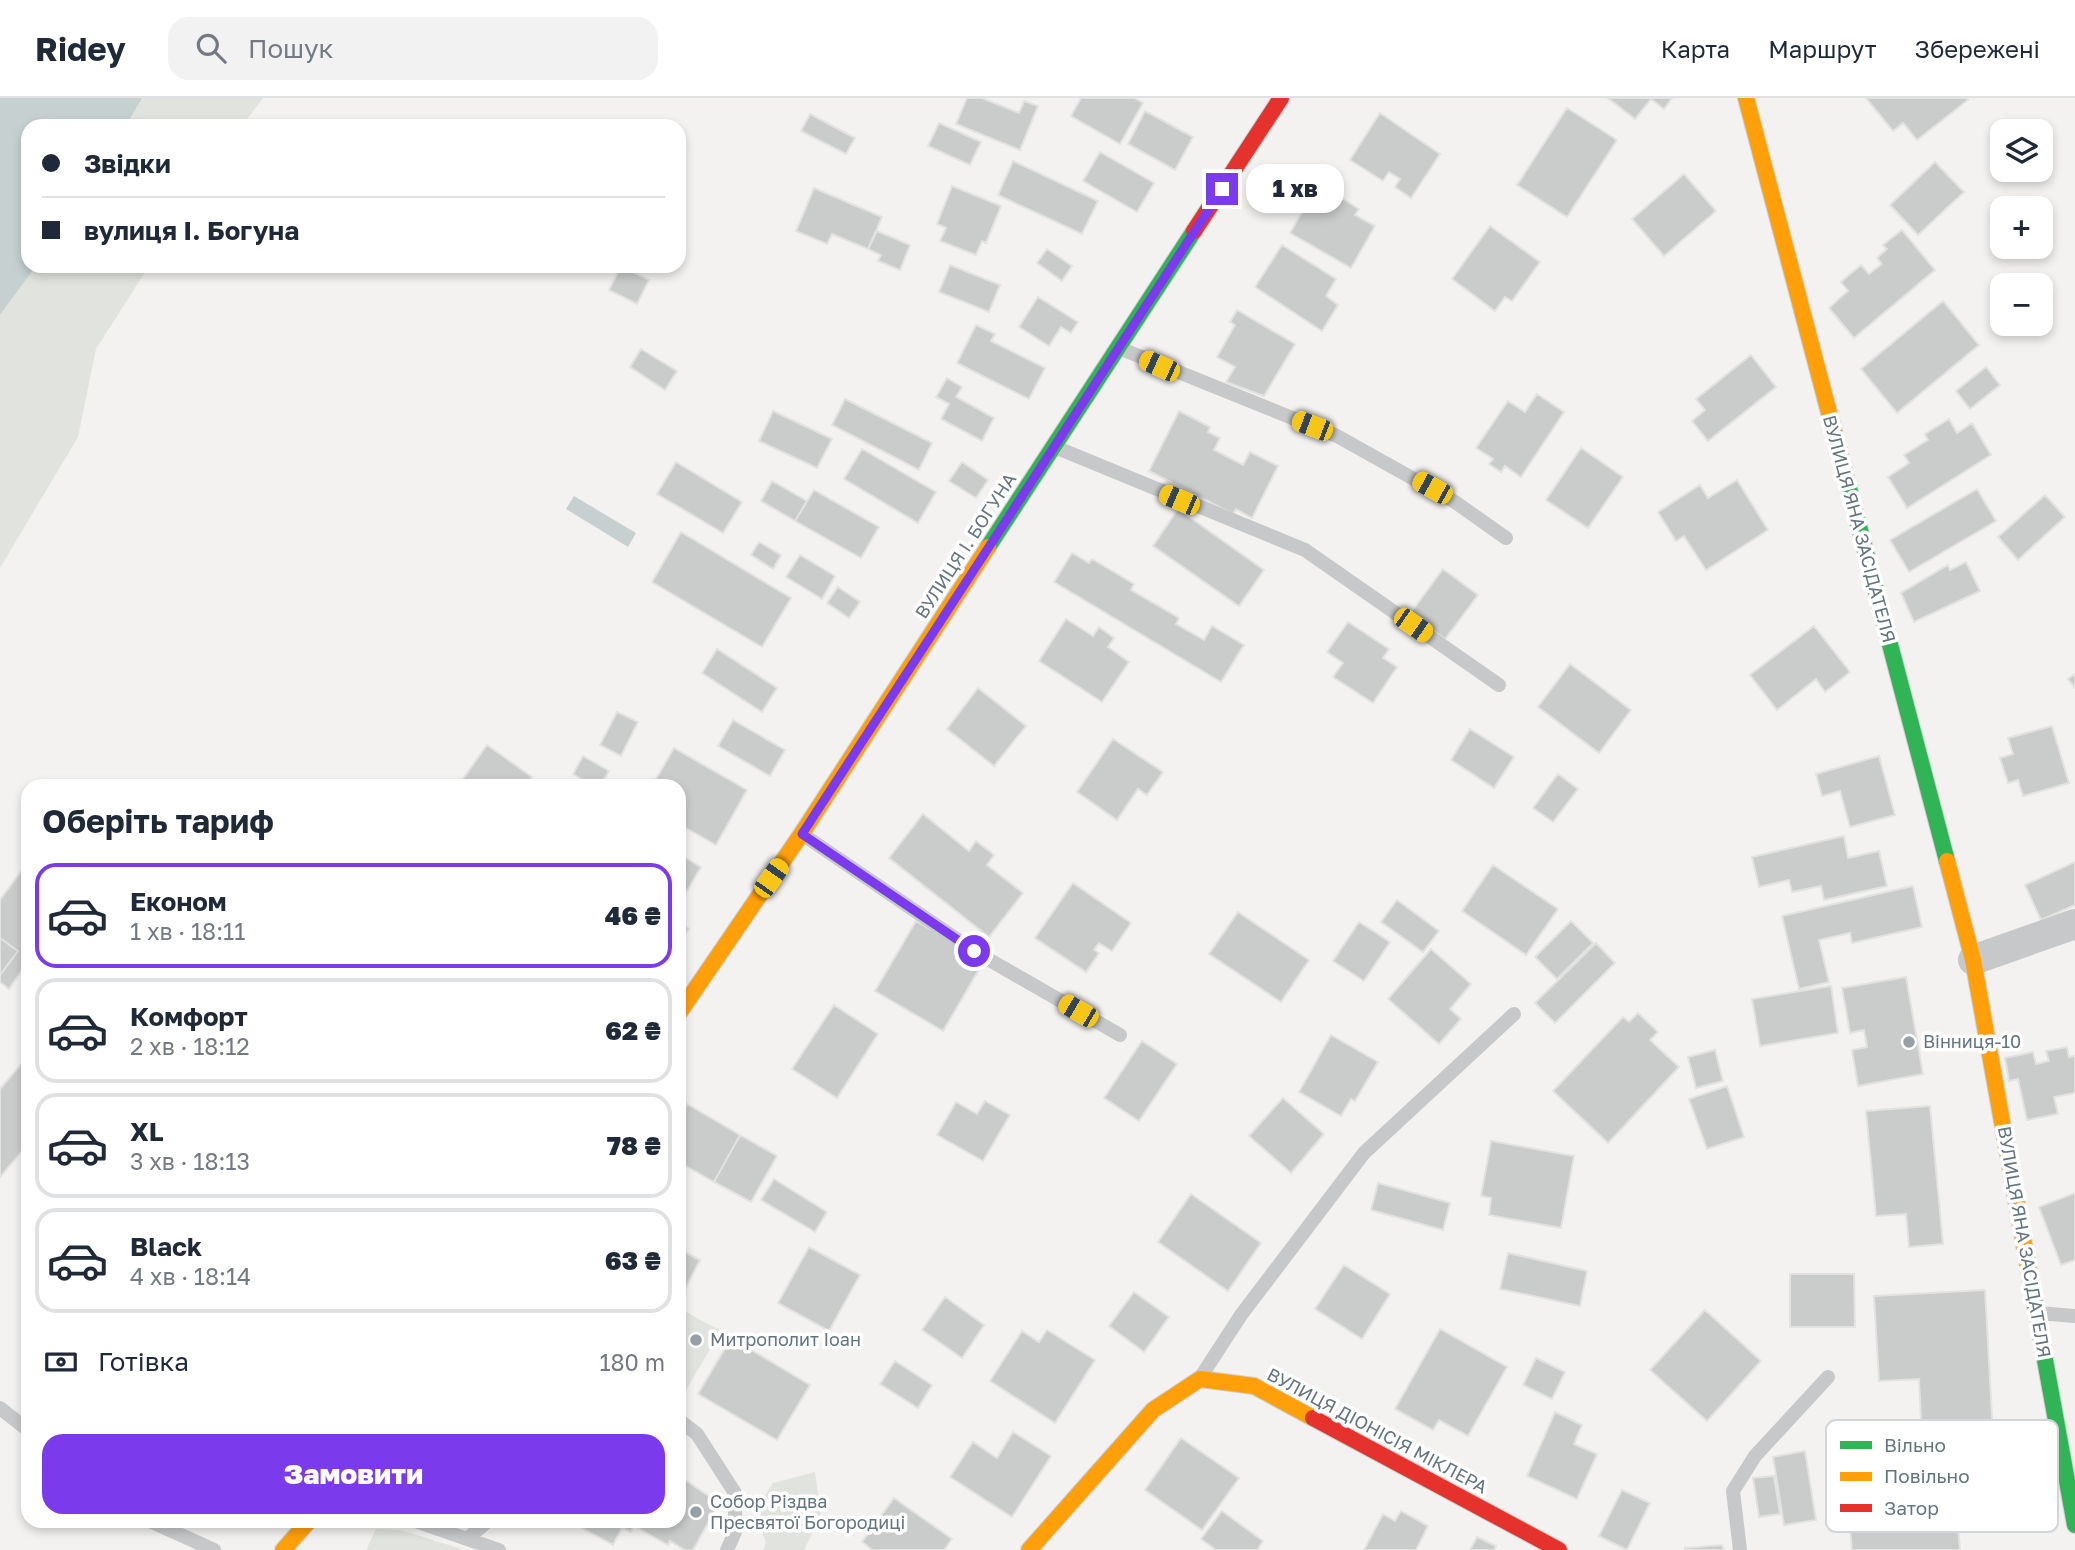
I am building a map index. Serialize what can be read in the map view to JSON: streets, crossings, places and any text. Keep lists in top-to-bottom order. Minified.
{"streets":{"street":["ВУЛИЦЯ ЯНА ЗАСІДАТЕЛЯ","ВУЛИЦЯ І. БОГУНА","ВУЛИЦЯ ДІОНІСІЯ МІКЛЕРА"]},"places":["Вінниця-10","Митрополит Іоан","Собор Різдва Пресвятої Богородиці"],"legend":["Вільно","Повільно","Затор"],"page":{"header":"Ridey","search":"Пошук","nav":["Карта","Маршрут","Збережені"],"map_buttons":["+","−"],"banner":["Звідки","вулиця І. Богуна"],"bubble":"1 хв","heading":"Оберіть тариф","list":[{"name":"Економ","note":"1 хв · 18:11","value":"46 ₴"},{"name":"Комфорт","note":"2 хв · 18:12","value":"62 ₴"},{"name":"XL","note":"3 хв · 18:13","value":"78 ₴"},{"name":"Black","note":"4 хв · 18:14","value":"63 ₴"}],"pay":["Готівка","180 m"],"buttons":"Замовити"}}
